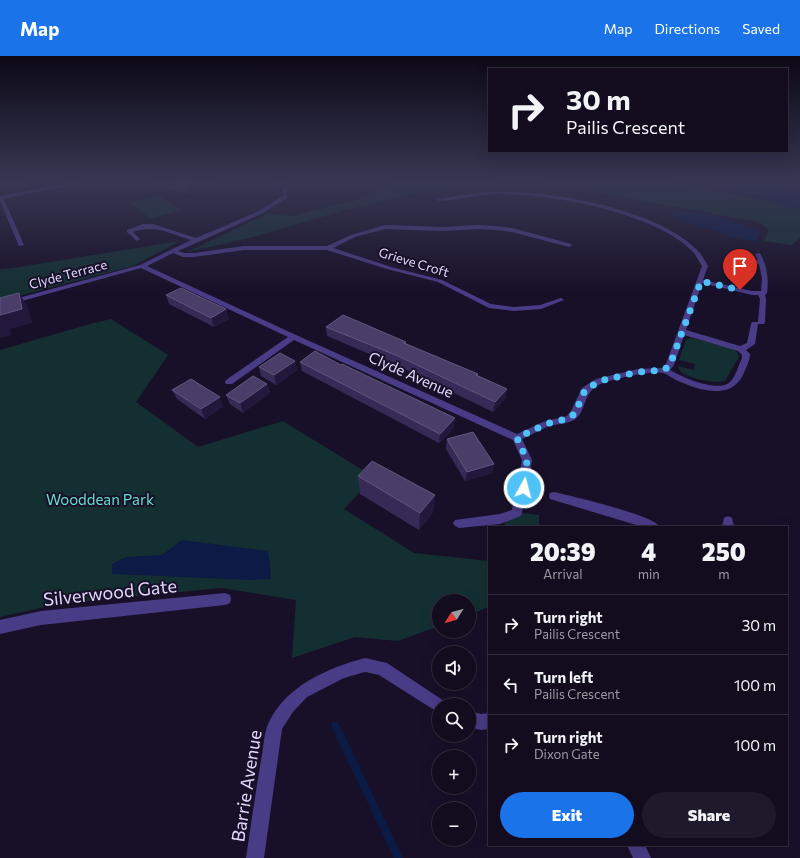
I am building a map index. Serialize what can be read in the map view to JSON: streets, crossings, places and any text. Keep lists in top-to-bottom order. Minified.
{"streets":{"street":["Grieve Croft","Clyde Terrace","Clyde Avenue","Silverwood Gate","Barrie Avenue"]},"crossings":[["Grieve Croft","Clyde Terrace"],["Clyde Terrace","Clyde Avenue"]],"parks":["Wooddean Park"],"north":"bottom left","page":{"header":"Map","nav":["Map","Directions","Saved"],"turn":["30 m","Pailis Crescent"],"eta":["20:39","Arrival","4","min","250","m"],"map_buttons":["+","−"],"list":[{"name":"Turn right","note":"Pailis Crescent","value":"30 m"},{"name":"Turn left","note":"Pailis Crescent","value":"100 m"},{"name":"Turn right","note":"Dixon Gate","value":"100 m"}],"buttons":["Exit","Share"]}}
